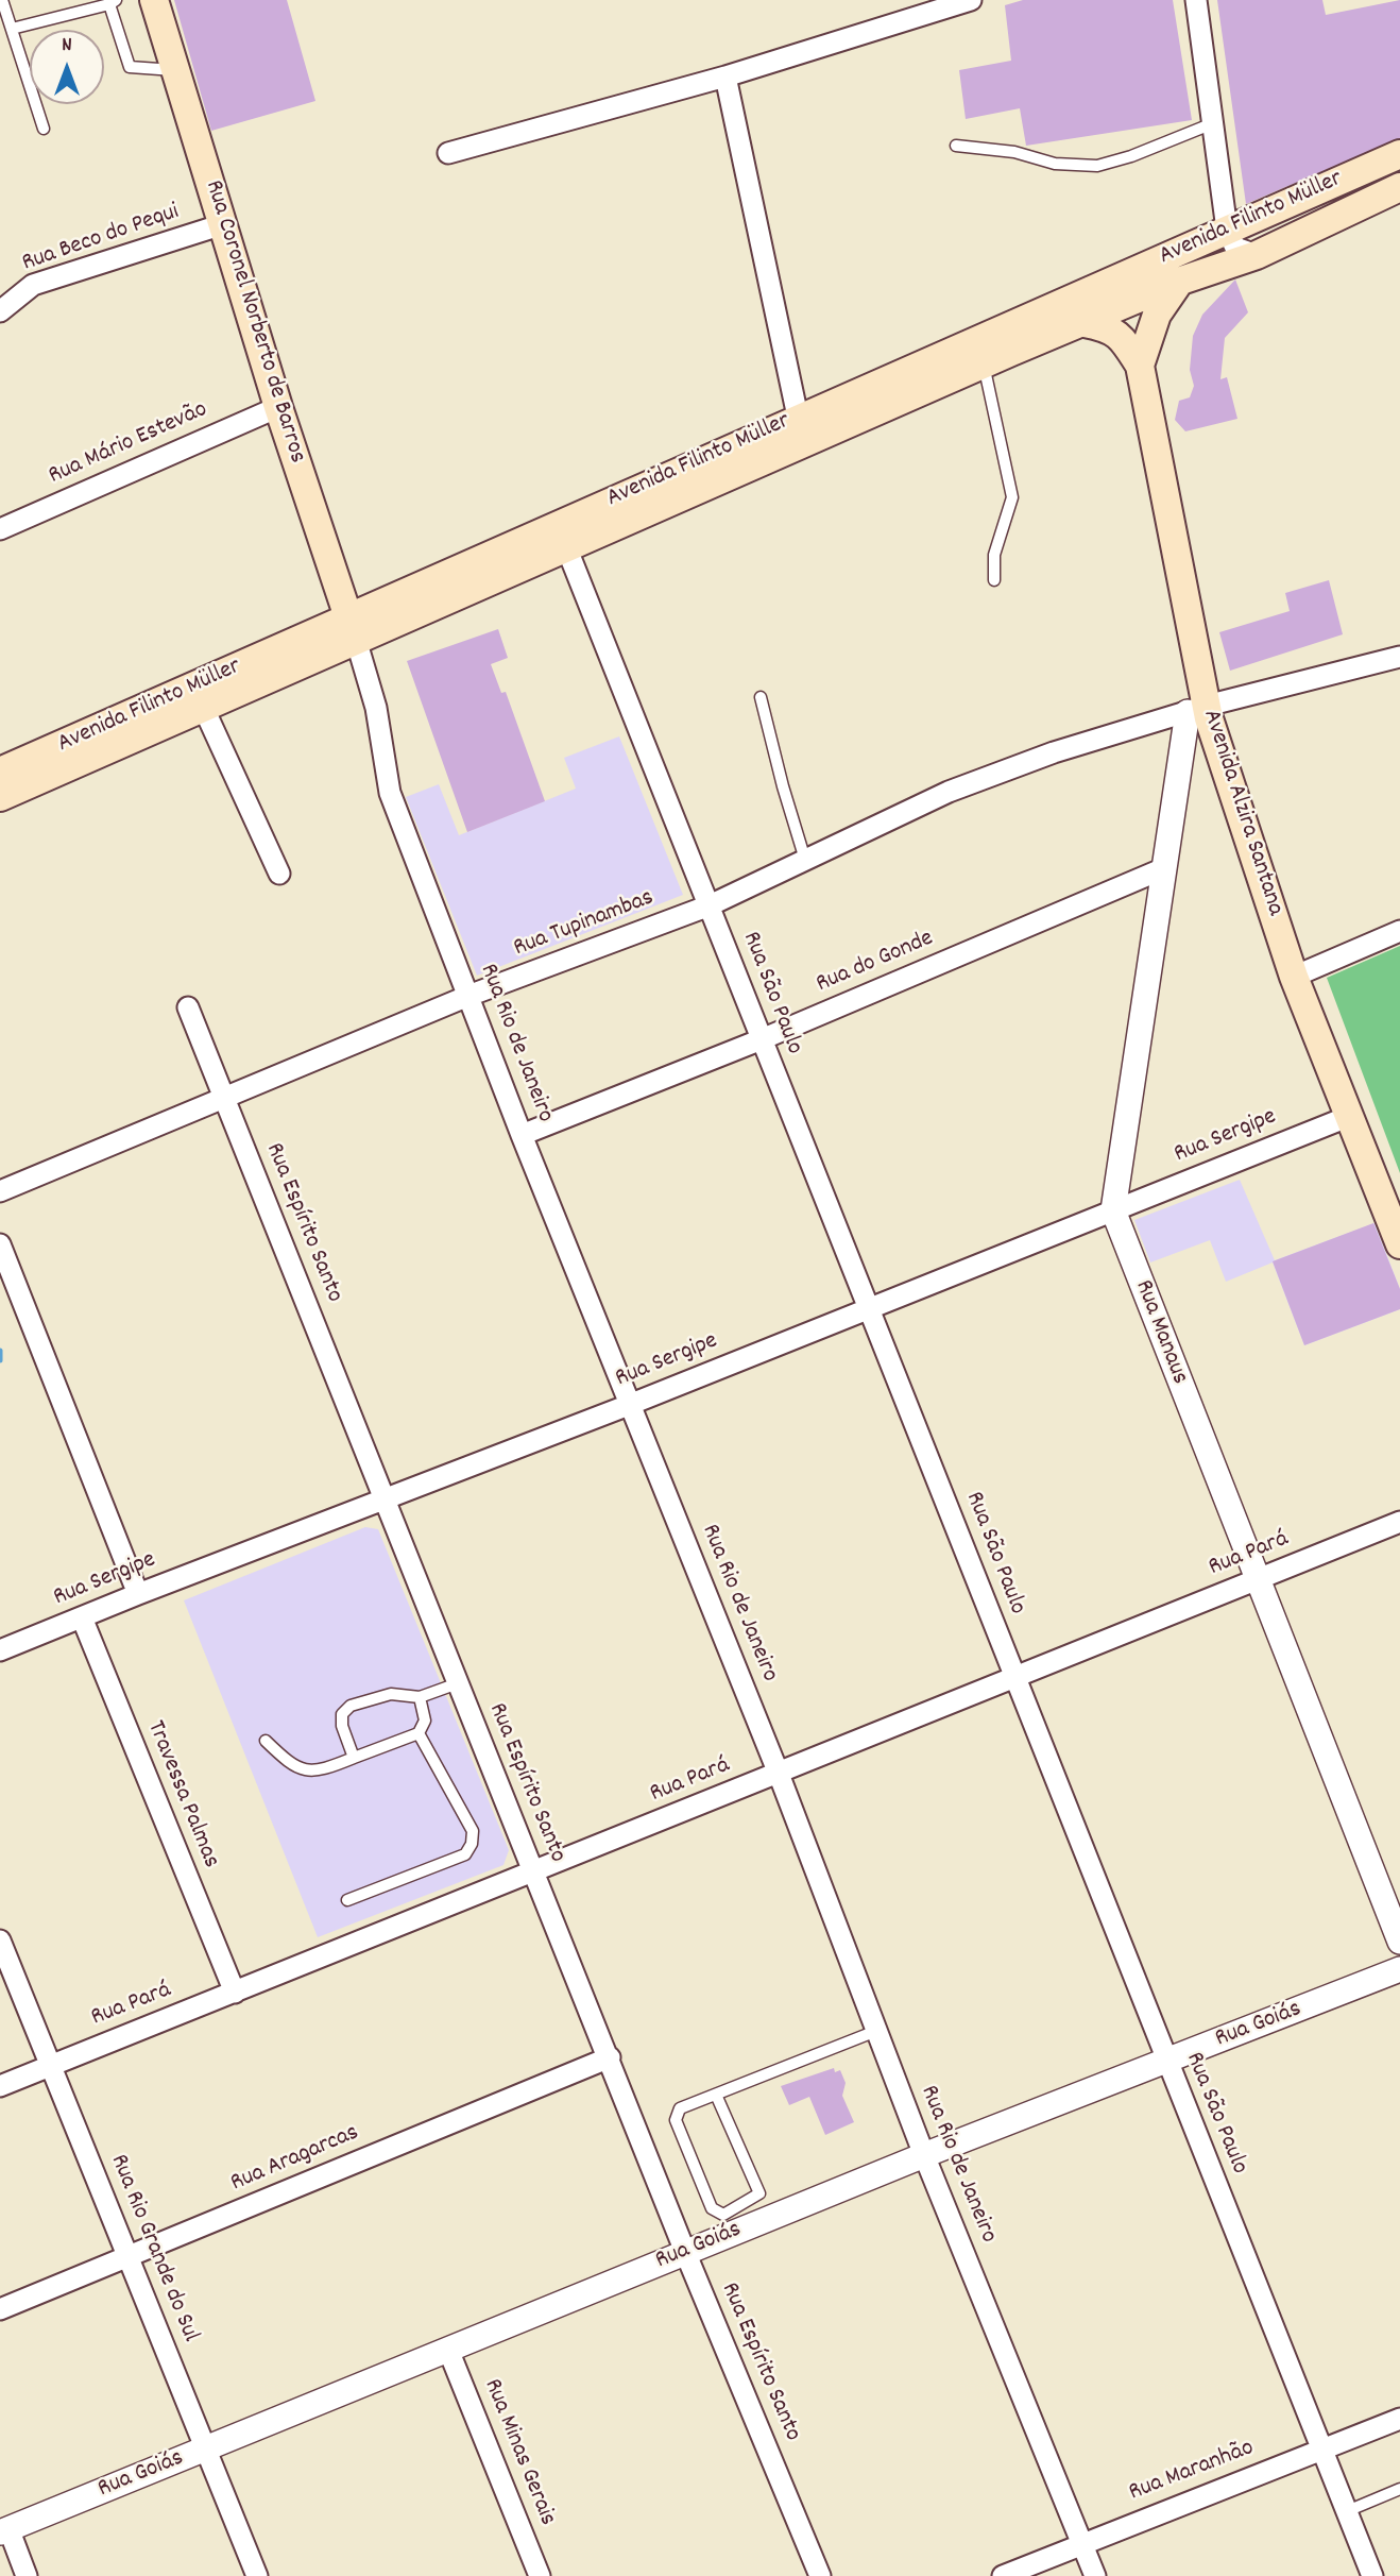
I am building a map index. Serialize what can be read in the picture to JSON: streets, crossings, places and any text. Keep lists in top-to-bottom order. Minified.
{"streets":{"main road":["Avenida Filinto Müller","Rua Coronel Norberto de Barros","Avenida Alzira Santana"],"street":["Rua Beco do Pequi","Rua Mário Estevão","Rua Tupinambas","Rua do Gonde","Rua São Paulo","Rua Rio de Janeiro","Rua Sergipe","Rua Espírito Santo","Rua Manaus","Rua Pará","Travessa Palmas","Rua Goiás","Rua Aragarcas","Rua Rio Grande do Sul","Rua Minas Gerais","Rua Maranhão"]},"crossings":[["Avenida Filinto Müller","Rua Coronel Norberto de Barros"],["Avenida Filinto Müller","Avenida Alzira Santana"],["Avenida Filinto Müller","Rua São Paulo"],["Avenida Filinto Müller","Rua Rio de Janeiro"],["Rua Beco do Pequi","Rua Coronel Norberto de Barros"],["Rua Coronel Norberto de Barros","Rua Mário Estevão"],["Rua Coronel Norberto de Barros","Rua Rio de Janeiro"],["Avenida Alzira Santana","Rua Tupinambas"],["Avenida Alzira Santana","Rua Sergipe"],["Avenida Alzira Santana","Rua Manaus"],["Rua Tupinambas","Rua São Paulo"],["Rua Tupinambas","Rua Rio de Janeiro"],["Rua Tupinambas","Rua Espírito Santo"],["Rua Tupinambas","Rua Manaus"],["Rua do Gonde","Rua São Paulo"],["Rua do Gonde","Rua Rio de Janeiro"],["Rua do Gonde","Rua Manaus"],["Rua São Paulo","Rua Sergipe"],["Rua São Paulo","Rua Pará"],["Rua São Paulo","Rua Goiás"],["Rua São Paulo","Rua Maranhão"],["Rua Rio de Janeiro","Rua Sergipe"],["Rua Rio de Janeiro","Rua Pará"],["Rua Rio de Janeiro","Rua Goiás"],["Rua Rio de Janeiro","Rua Maranhão"],["Rua Sergipe","Rua Espírito Santo"],["Rua Sergipe","Rua Manaus"],["Rua Sergipe","Travessa Palmas"],["Rua Espírito Santo","Rua Pará"],["Rua Espírito Santo","Rua Goiás"],["Rua Espírito Santo","Rua Aragarcas"],["Rua Manaus","Rua Pará"],["Rua Pará","Travessa Palmas"],["Rua Pará","Rua Rio Grande do Sul"],["Rua Goiás","Rua Rio Grande do Sul"],["Rua Goiás","Rua Minas Gerais"],["Rua Aragarcas","Rua Rio Grande do Sul"]],"north":"top"}
